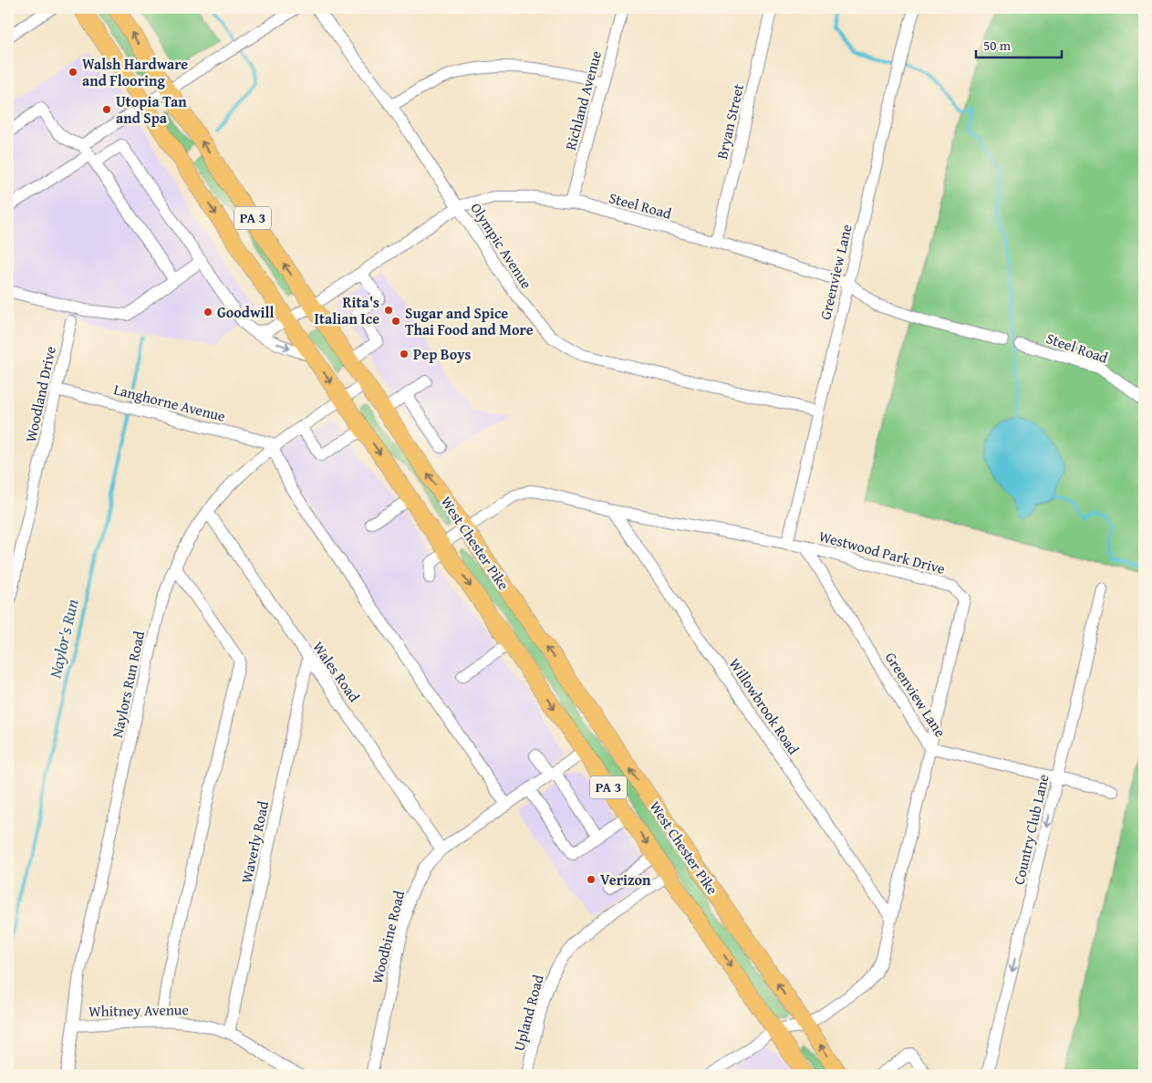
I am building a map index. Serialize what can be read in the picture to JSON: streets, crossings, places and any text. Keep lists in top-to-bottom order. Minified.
{"streets":{"highway":["PA 3","West Chester Pike"],"street":["Richland Avenue","Bryan Street","Steel Road","Olympic Avenue","Greenview Lane","Woodland Drive","Langhorne Avenue","Westwood Park Drive","Wales Road","Naylors Run Road","Willowbrook Road","Country Club Lane","Waverly Road","Woodbine Road","Whitney Avenue","Upland Road"]},"crossings":[["Richland Avenue","Steel Road"],["Bryan Street","Steel Road"],["Steel Road","Olympic Avenue"],["Steel Road","Greenview Lane"],["Steel Road","West Chester Pike"],["Olympic Avenue","Greenview Lane"],["Greenview Lane","Westwood Park Drive"],["Greenview Lane","Country Club Lane"],["Woodland Drive","Langhorne Avenue"],["Langhorne Avenue","Naylors Run Road"],["West Chester Pike","Westwood Park Drive"],["West Chester Pike","Naylors Run Road"],["West Chester Pike","Woodbine Road"],["West Chester Pike","Upland Road"],["Westwood Park Drive","Willowbrook Road"],["Wales Road","Naylors Run Road"],["Wales Road","Waverly Road"],["Wales Road","Woodbine Road"],["Naylors Run Road","Whitney Avenue"],["Waverly Road","Whitney Avenue"]],"one_way":["Country Club Lane"],"water":["Naylor's Run"],"places":["Walsh Hardware and Flooring","Utopia Tan and Spa","Rita's Italian Ice","Goodwill","Sugar and Spice Thai Food and More","Pep Boys","Verizon"],"scale_bar":"50 m"}
